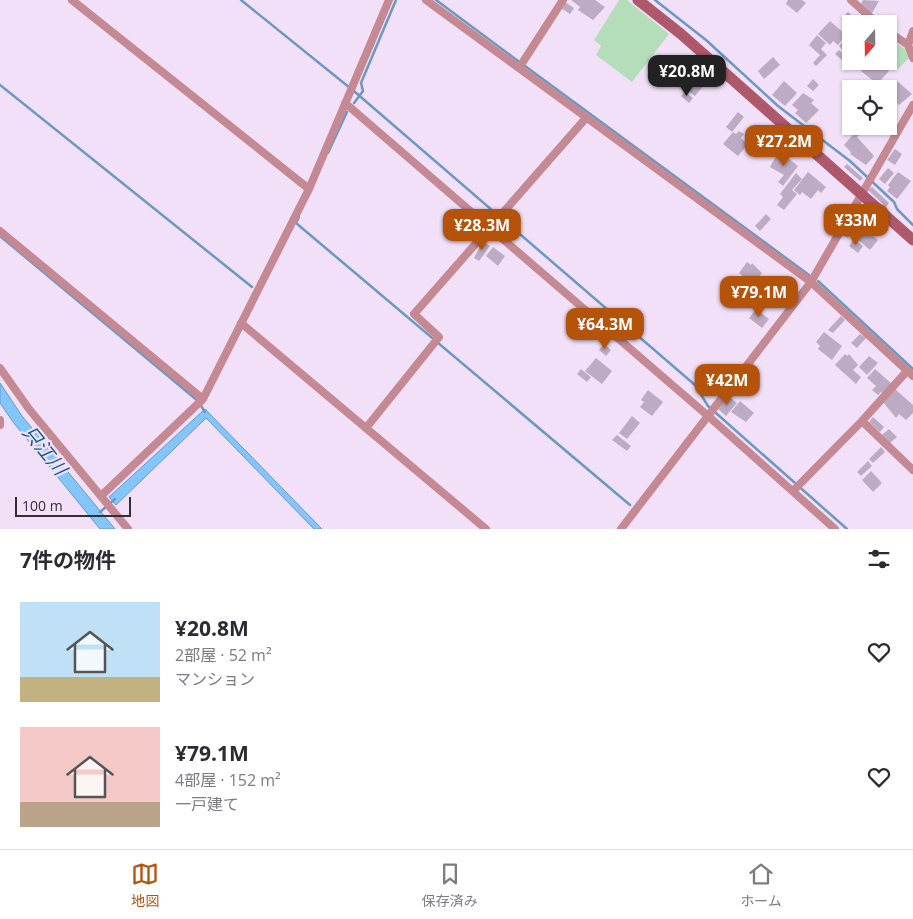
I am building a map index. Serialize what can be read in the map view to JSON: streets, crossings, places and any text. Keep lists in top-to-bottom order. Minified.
{"water":["只江川"],"scale_bar":"100 m","north":"bottom","page":{"price":["¥20.8M","¥27.2M","¥33M","¥28.3M","¥79.1M","¥64.3M","¥42M"],"scale":"100 m","heading":"7件の物件","list":[{"name":"¥20.8M","note":"2部屋 · 52 m² · マンション"},{"name":"¥79.1M","note":"4部屋 · 152 m² · 一戸建て"}],"tabs":["地図","保存済み","ホーム"]}}
